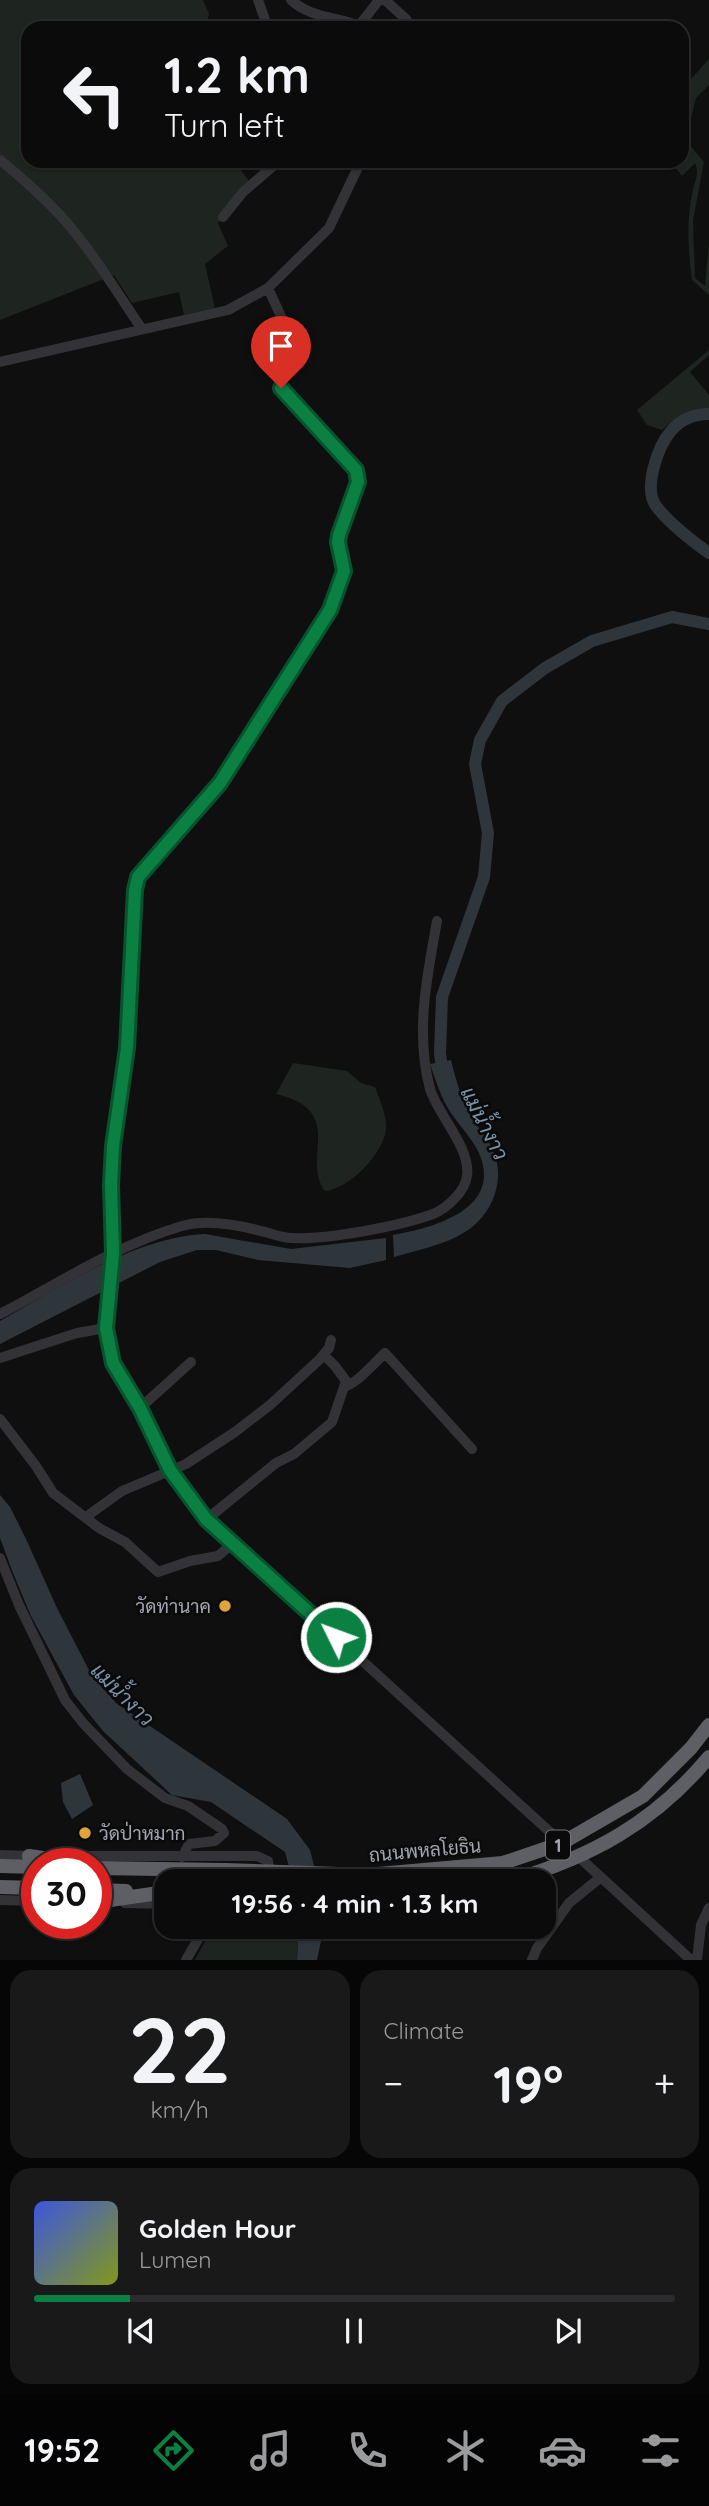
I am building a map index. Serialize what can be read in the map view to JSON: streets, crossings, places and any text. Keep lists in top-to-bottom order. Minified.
{"streets":{"highway":["1","ถนนพหลโยธิน"]},"water":["แม่น้ำงาว"],"places":["วัดท่านาค","วัดป่าหมาก"],"page":{"turn":["1.2 km","Turn left"],"limit":"30","trip":"19:56 · 4 min · 1.3 km","tile":[["22","km/h"],"Climate"],"heat":["−","19°","+"],"song":["Golden Hour","Lumen"],"tabs":"19:52"}}
